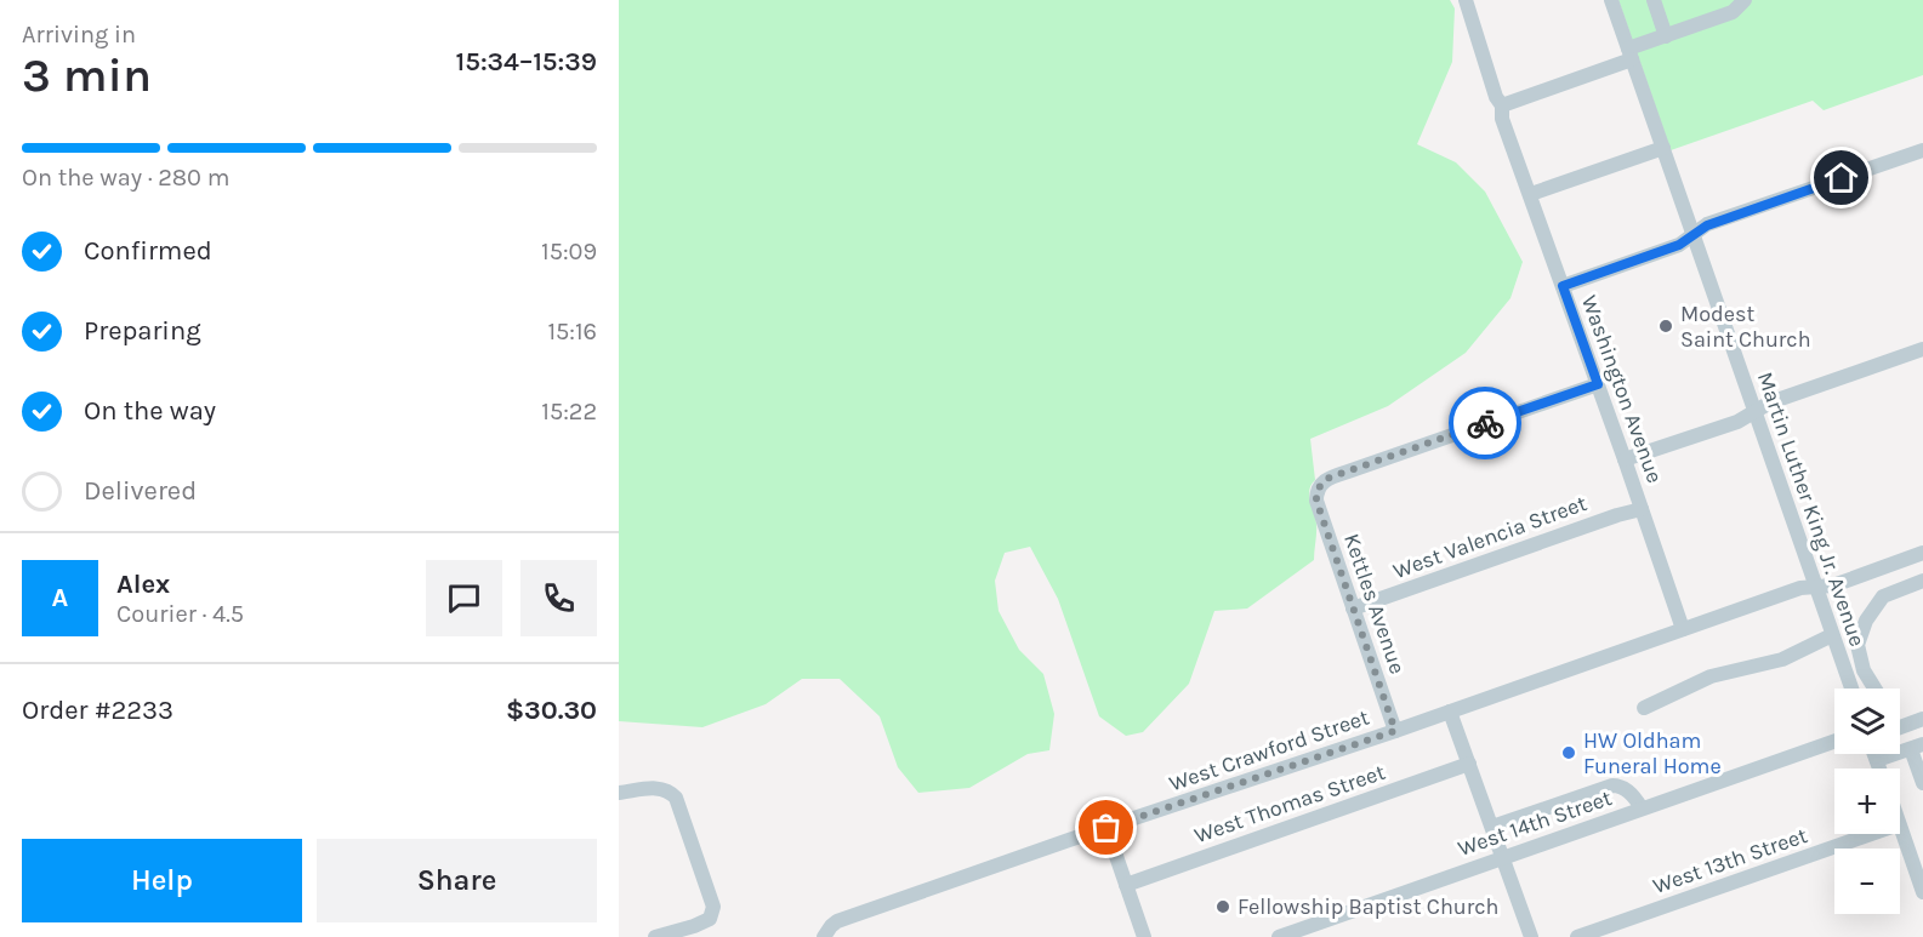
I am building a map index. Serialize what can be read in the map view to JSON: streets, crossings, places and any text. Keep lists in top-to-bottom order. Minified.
{"streets":{"street":["Washington Avenue","Martin Luther King Jr. Avenue","West Valencia Street","Kettles Avenue","West Crawford Street","West Thomas Street","West 14th Street","West 13th Street"]},"crossings":[["Washington Avenue","West Valencia Street"],["Washington Avenue","Kettles Avenue"],["Washington Avenue","West Crawford Street"],["Martin Luther King Jr. Avenue","West Crawford Street"],["West Valencia Street","Kettles Avenue"],["Kettles Avenue","West Crawford Street"]],"places":["Modest Saint Church","HW Oldham Funeral Home","Fellowship Baptist Church"],"page":{"heading":["3 min","Arriving in","15:34–15:39"],"panel":["Alex","Courier · 4.5","Order #2233","$30.30"],"bar":"On the way · 280 m","list":[["Confirmed","15:09"],["Preparing","15:16"],["On the way","15:22"],"Delivered"],"round":"A","map_buttons":["+","−"],"buttons":["Help","Share"]}}
